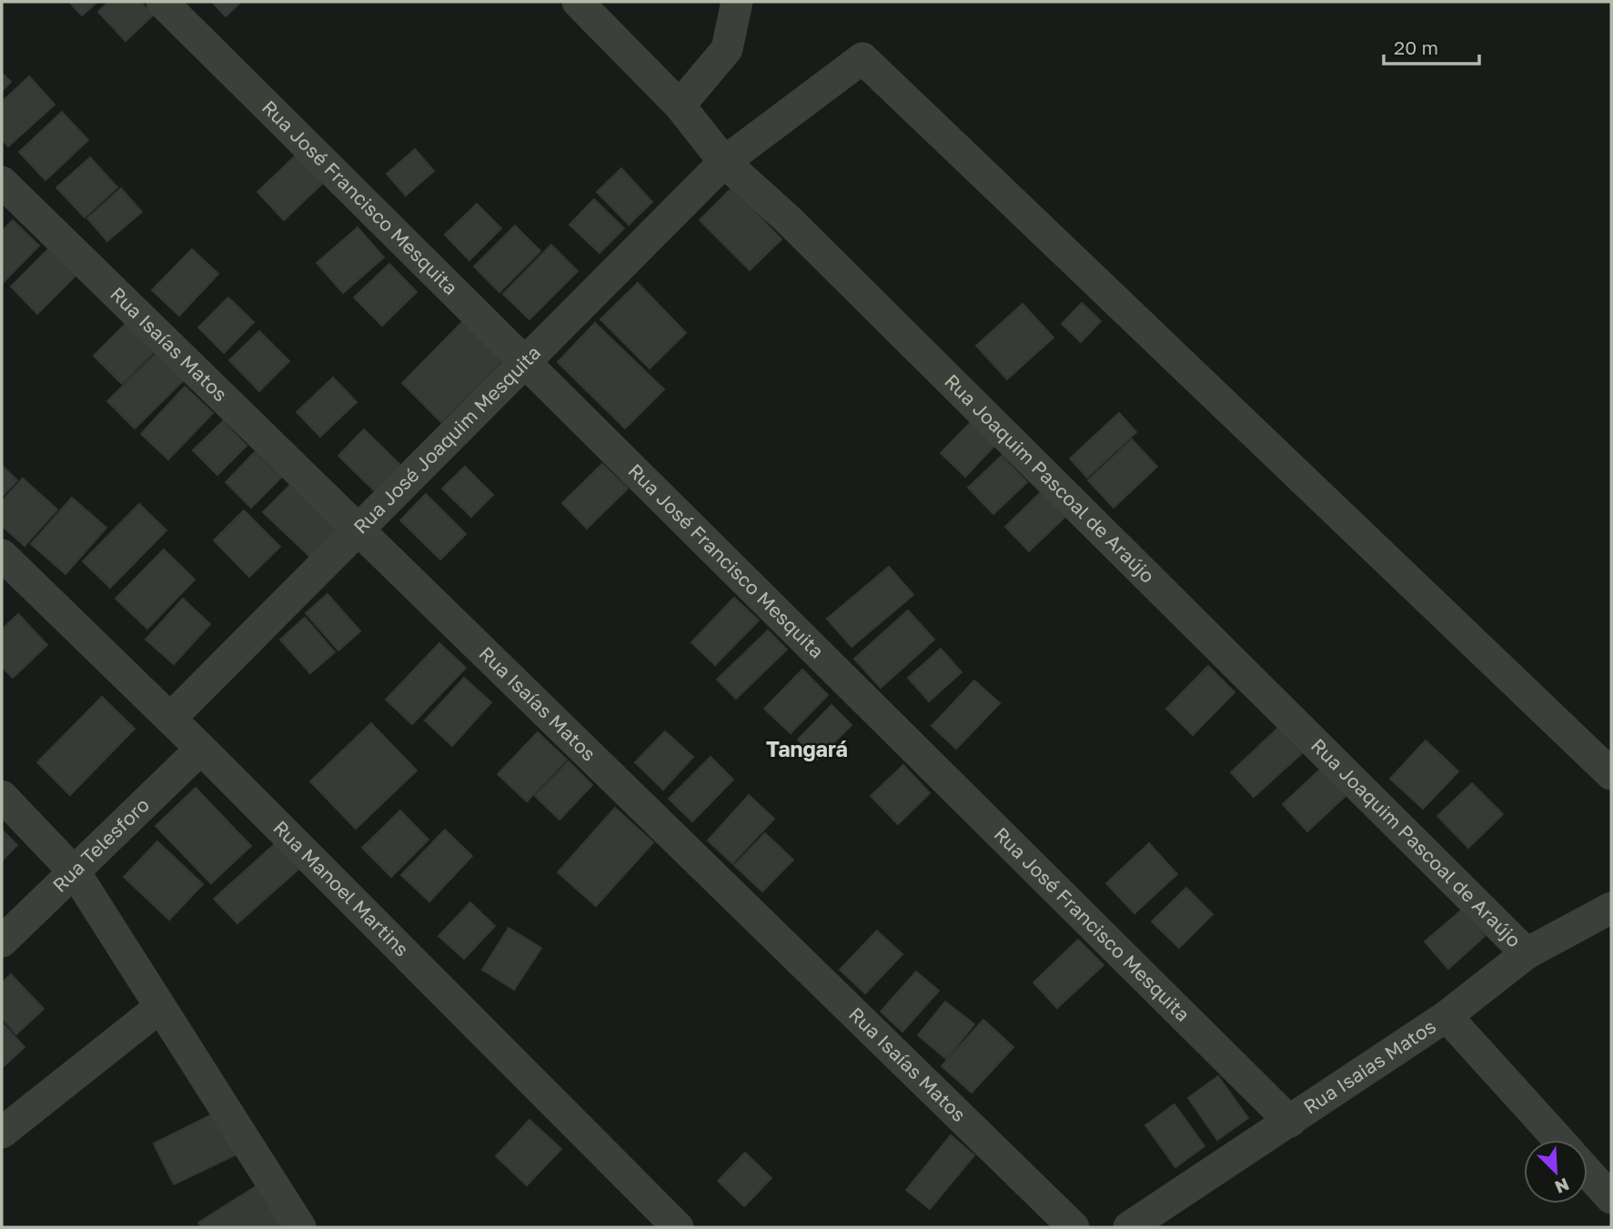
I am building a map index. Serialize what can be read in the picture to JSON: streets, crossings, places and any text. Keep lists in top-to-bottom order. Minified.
{"streets":{"street":["Rua José Francisco Mesquita","Rua Isaías Matos","Rua José Joaquim Mesquita","Rua Joaquim Pascoal de Araújo","Rua Telesforo","Rua Manoel Martins","Rua Isaias Matos"]},"crossings":[["Rua José Francisco Mesquita","Rua José Joaquim Mesquita"],["Rua José Francisco Mesquita","Rua Isaias Matos"],["Rua Isaías Matos","Rua José Joaquim Mesquita"],["Rua José Joaquim Mesquita","Rua Joaquim Pascoal de Araújo"],["Rua José Joaquim Mesquita","Rua Manoel Martins"],["Rua Joaquim Pascoal de Araújo","Rua Isaias Matos"],["Rua Telesforo","Rua Manoel Martins"]],"districts":["Tangará"],"scale_bar":"20 m","north":"bottom right"}
